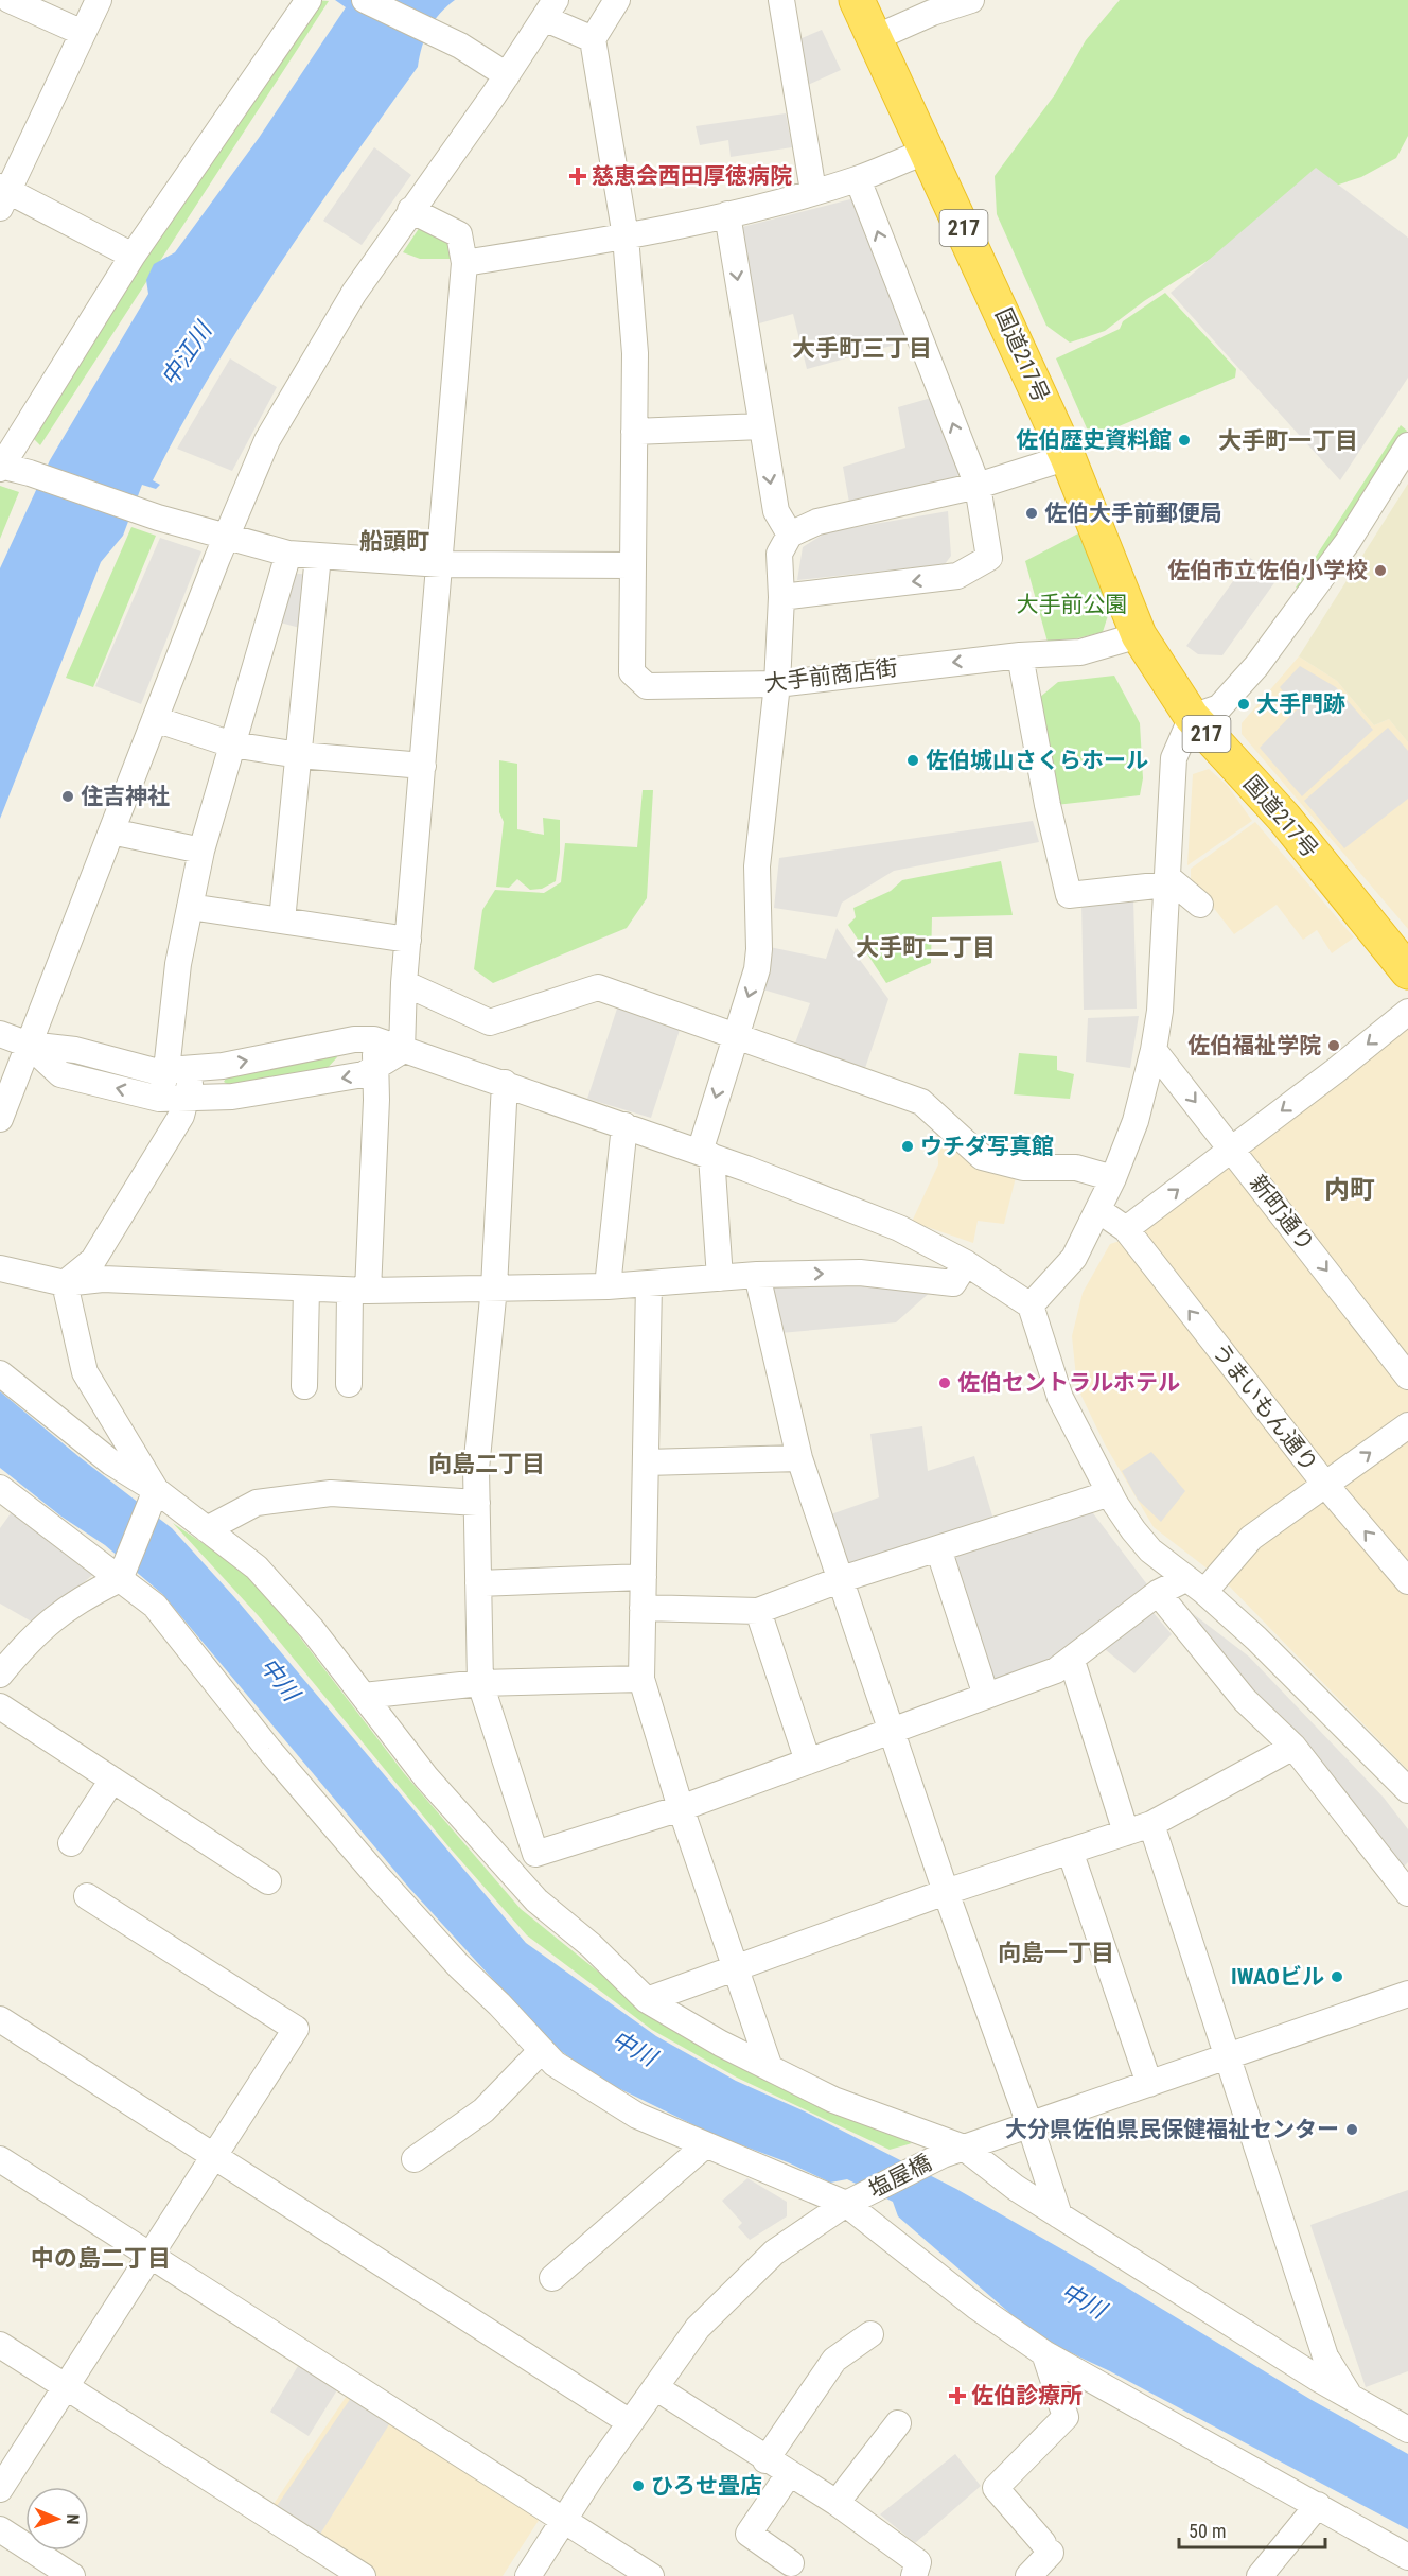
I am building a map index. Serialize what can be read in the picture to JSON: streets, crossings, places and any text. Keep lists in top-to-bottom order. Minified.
{"streets":{"highway":["217","国道217号"],"street":["大手前商店街","新町通り","うまいもん通り","塩屋橋"]},"crossings":[["国道217号","大手前商店街"]],"one_way":["新町通り"],"districts":["大手町三丁目","大手町一丁目","船頭町","大手町二丁目","内町","向島二丁目","向島一丁目","中の島二丁目"],"water":["中江川","中川"],"parks":["大手前公園"],"places":{"health":["慈恵会西田厚徳病院","佐伯診療所"],"other":["佐伯歴史資料館","佐伯大手前郵便局","佐伯市立佐伯小学校","大手門跡","佐伯城山さくらホール","住吉神社","佐伯福祉学院","ウチダ写真館","佐伯セントラルホテル","IWAOビル","大分県佐伯県民保健福祉センター","ひろせ畳店"]},"scale_bar":"50 m","north":"right"}
